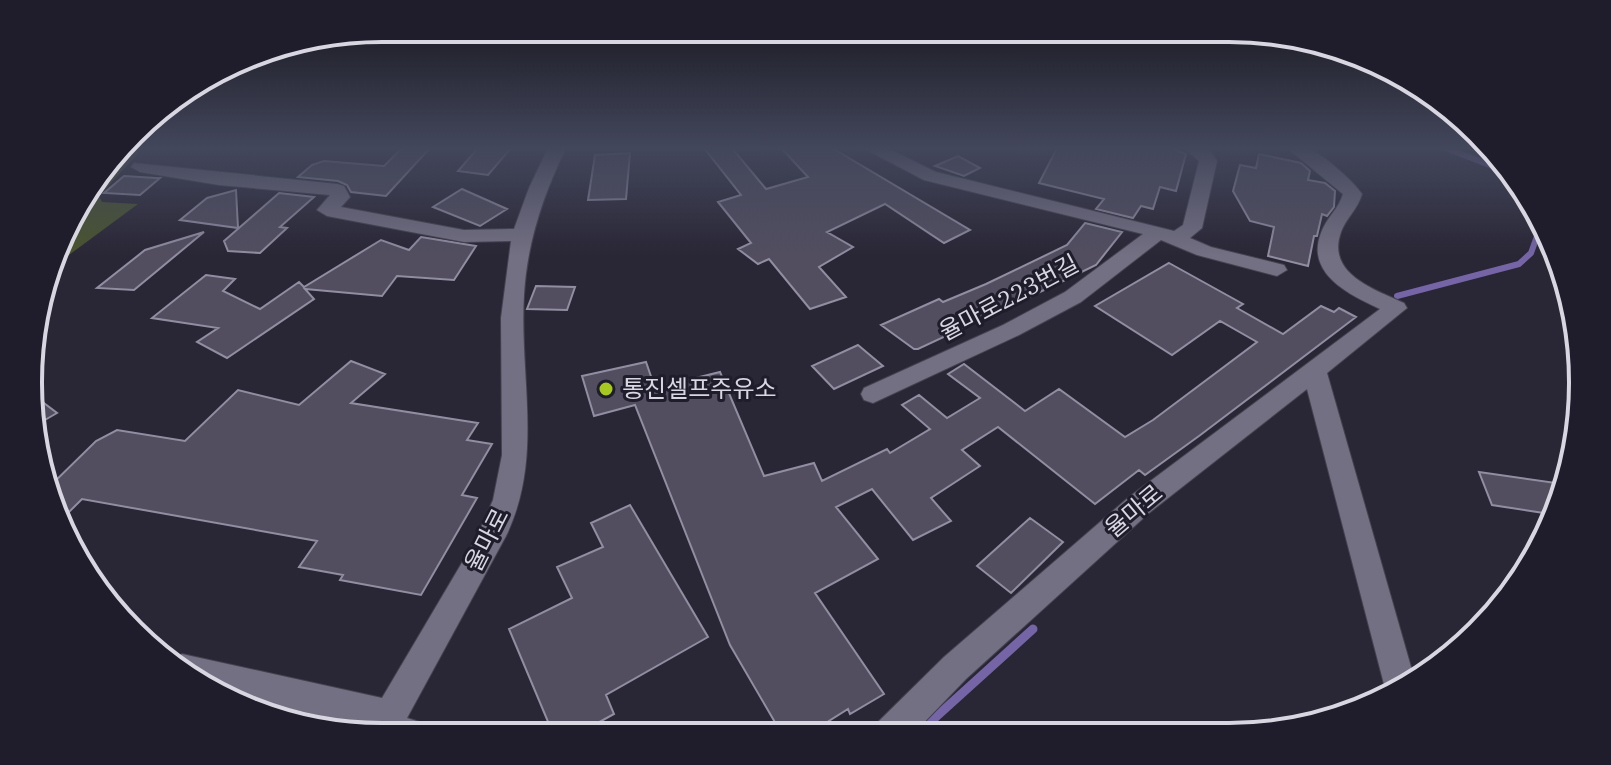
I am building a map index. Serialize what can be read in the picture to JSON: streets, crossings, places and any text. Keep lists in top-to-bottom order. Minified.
{"streets":{"street":["율마로223번길","율마로"]},"places":["통진셀프주유소"]}
